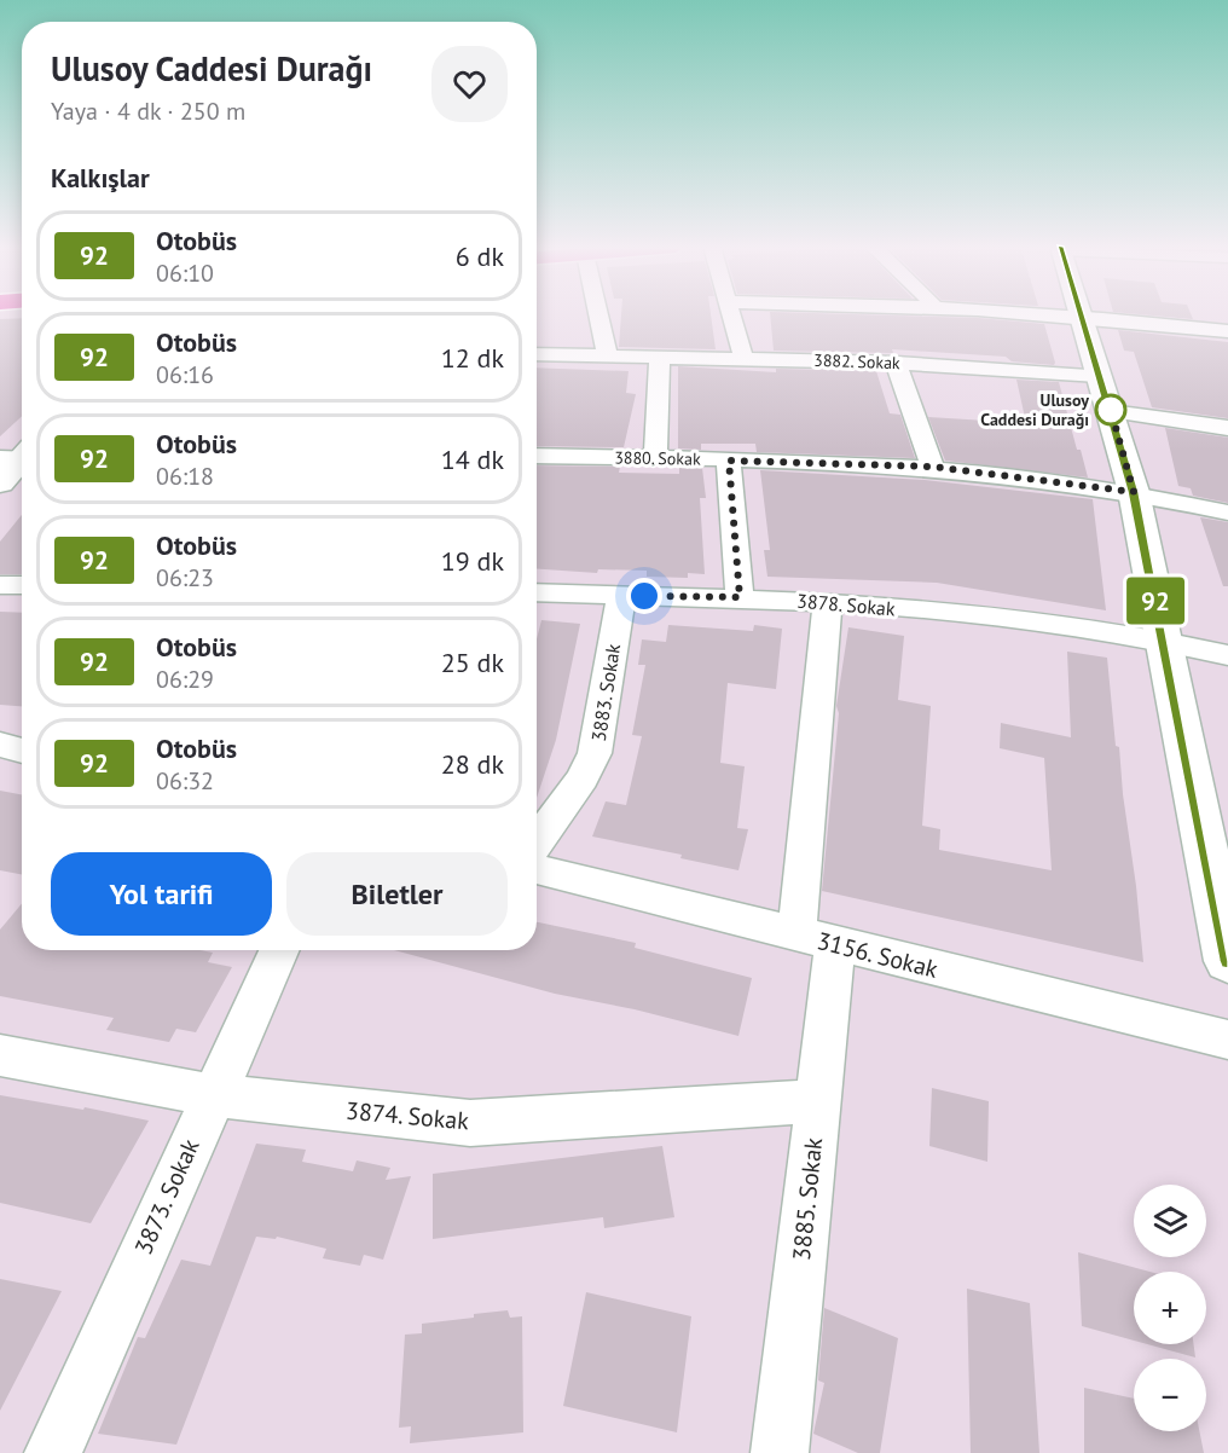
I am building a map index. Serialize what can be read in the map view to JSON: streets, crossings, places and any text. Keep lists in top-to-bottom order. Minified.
{"streets":{"street":["3882. Sokak","3880. Sokak","3878. Sokak","3883. Sokak","3156. Sokak","3874. Sokak","3873. Sokak","3885. Sokak"]},"crossings":[["3878. Sokak","3883. Sokak"],["3878. Sokak","3885. Sokak"],["3156. Sokak","3885. Sokak"],["3874. Sokak","3873. Sokak"],["3874. Sokak","3885. Sokak"]],"places":["Ulusoy Caddesi Durağı"],"lines":["bus line 92"],"page":{"on_map":"92","heading":[["Ulusoy Caddesi Durağı","Yaya · 4 dk · 250 m"],"Kalkışlar"],"list":[{"mark":"92","name":"Otobüs","note":"06:10","value":"6 dk"},{"mark":"92","name":"Otobüs","note":"06:16","value":"12 dk"},{"mark":"92","name":"Otobüs","note":"06:18","value":"14 dk"},{"mark":"92","name":"Otobüs","note":"06:23","value":"19 dk"},{"mark":"92","name":"Otobüs","note":"06:29","value":"25 dk"},{"mark":"92","name":"Otobüs","note":"06:32","value":"28 dk"}],"buttons":["Yol tarifi","Biletler"],"map_buttons":["+","−"]}}
